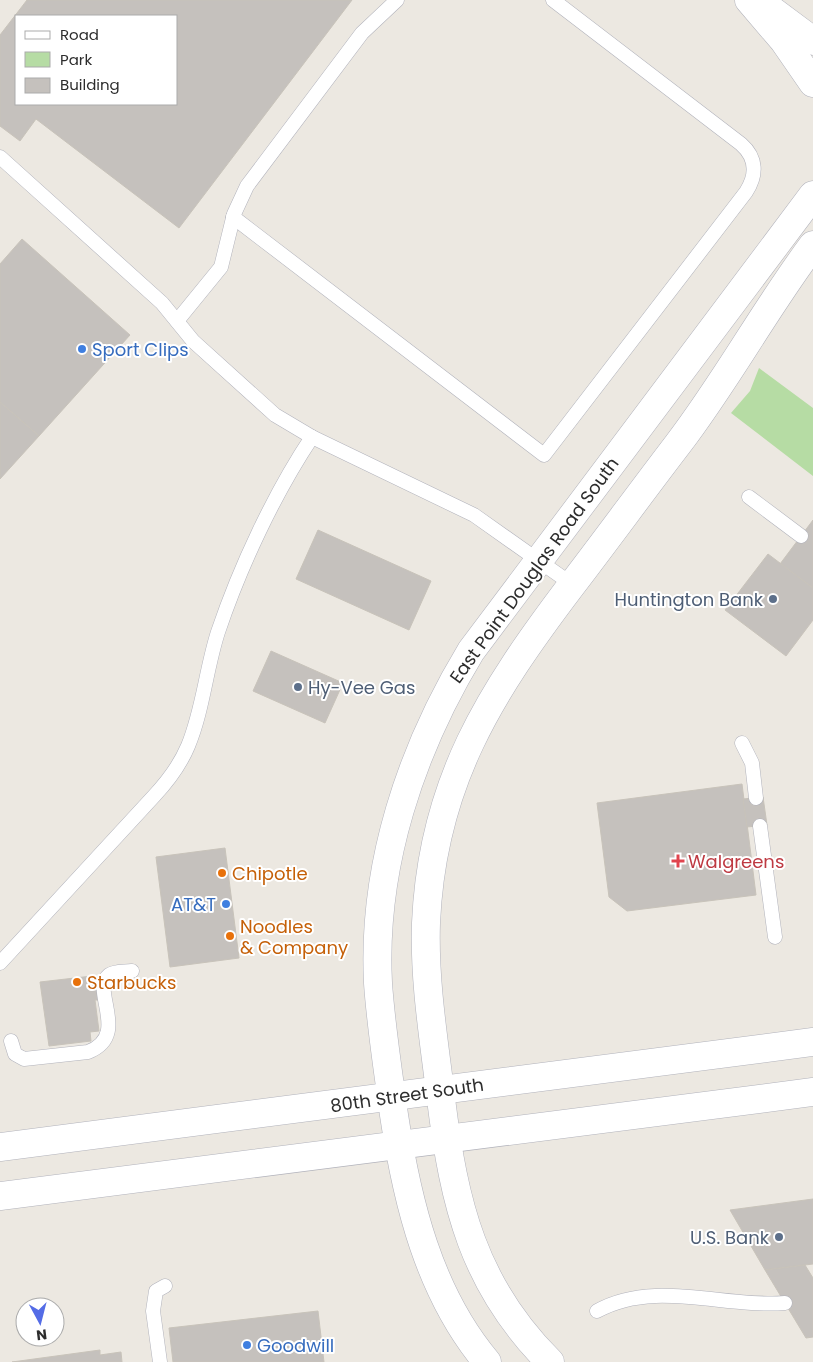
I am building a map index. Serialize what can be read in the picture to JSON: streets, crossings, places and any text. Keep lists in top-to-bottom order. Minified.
{"streets":{"street":["East Point Douglas Road South","80th Street South"]},"crossings":[["East Point Douglas Road South","80th Street South"]],"places":{"other":["Sport Clips","Huntington Bank","Hy-Vee Gas","Chipotle","AT&T","Noodles & Company","Starbucks","U.S. Bank","Goodwill"],"health":["Walgreens"]},"legend":["Road","Park","Building"],"north":"bottom"}
